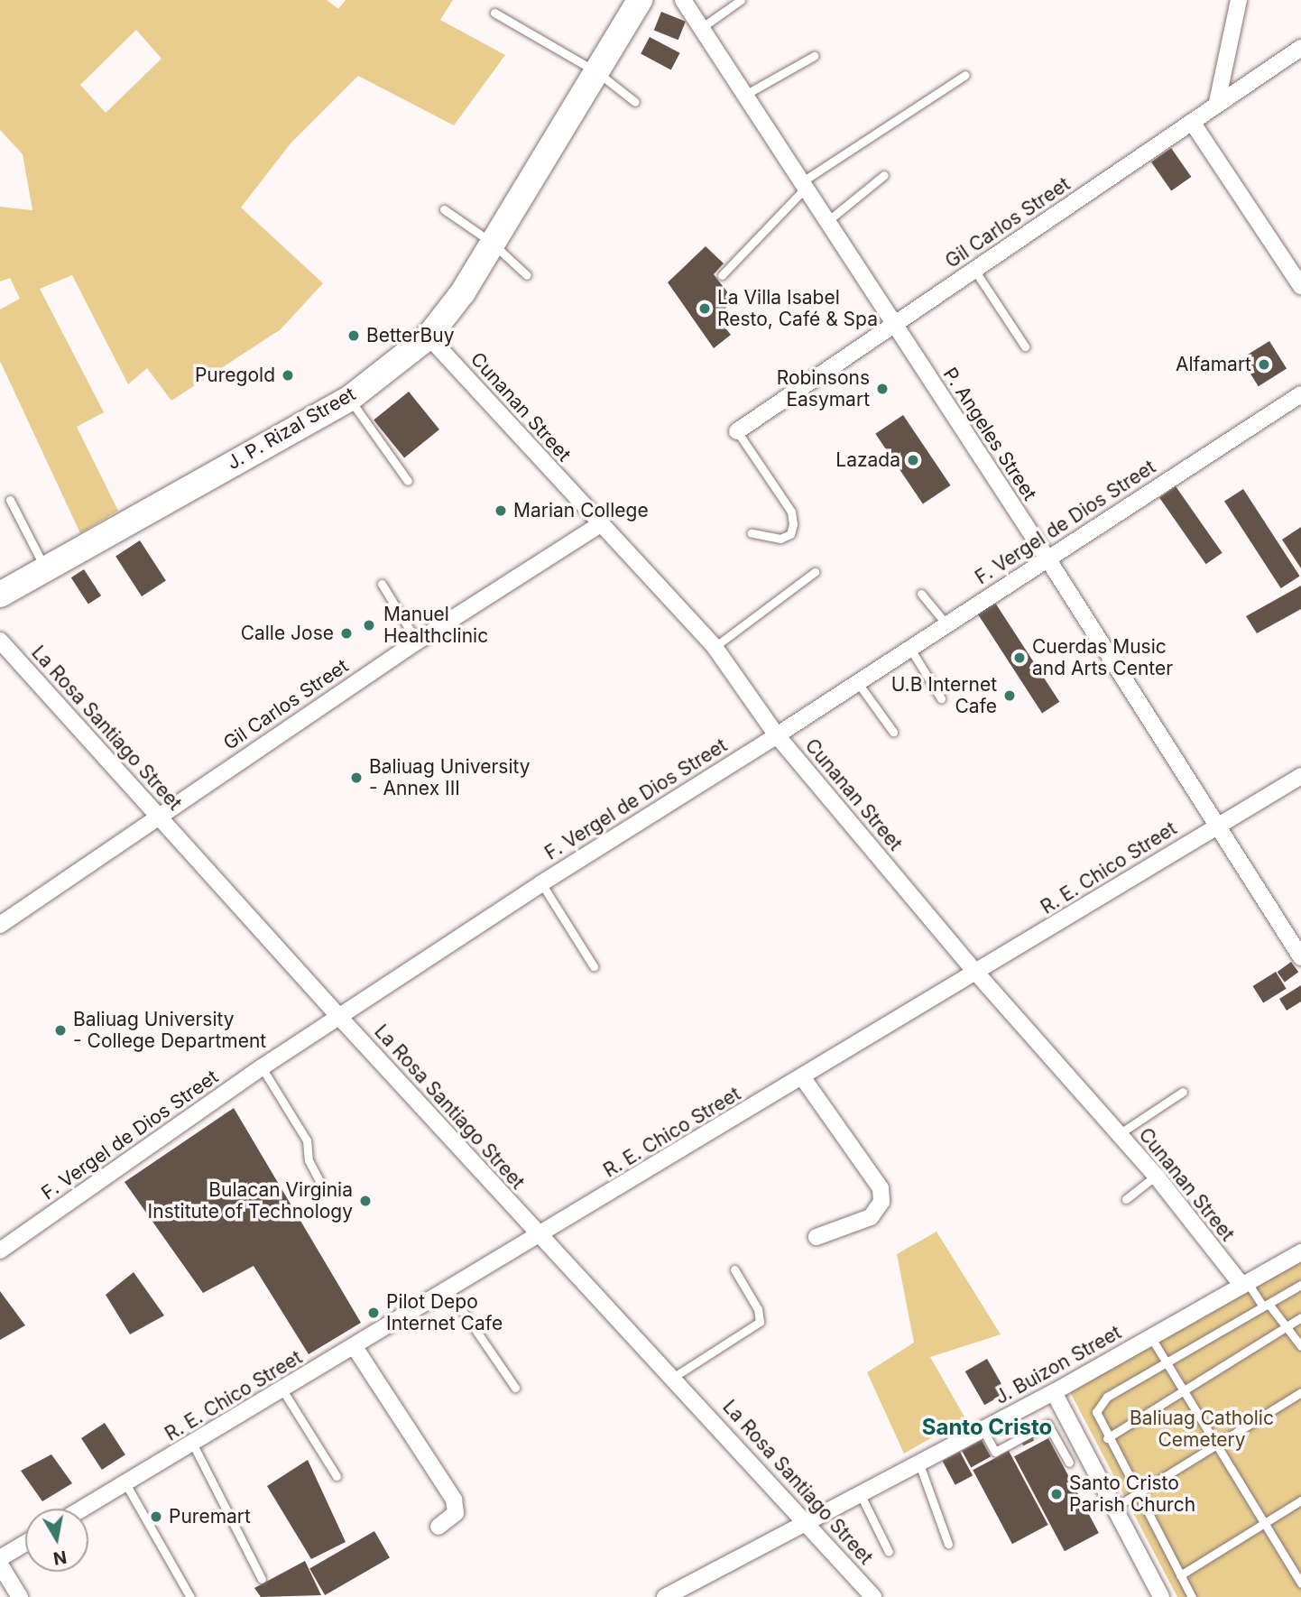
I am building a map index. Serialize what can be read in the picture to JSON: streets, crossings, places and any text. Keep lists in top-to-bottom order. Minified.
{"streets":{"main road":["J. P. Rizal Street"],"street":["Gil Carlos Street","Cunanan Street","P. Angeles Street","F. Vergel de Dios Street","La Rosa Santiago Street","R. E. Chico Street","J. Buizon Street"]},"crossings":[["Gil Carlos Street","Cunanan Street"],["Gil Carlos Street","P. Angeles Street"],["Gil Carlos Street","La Rosa Santiago Street"],["Cunanan Street","J. P. Rizal Street"],["Cunanan Street","F. Vergel de Dios Street"],["Cunanan Street","R. E. Chico Street"],["Cunanan Street","J. Buizon Street"],["P. Angeles Street","F. Vergel de Dios Street"],["P. Angeles Street","R. E. Chico Street"],["F. Vergel de Dios Street","La Rosa Santiago Street"],["La Rosa Santiago Street","R. E. Chico Street"],["La Rosa Santiago Street","J. Buizon Street"]],"districts":["Santo Cristo"],"parks":["Baliuag Catholic Cemetery"],"places":["La Villa Isabel Resto, Café & Spa","BetterBuy","Alfamart","Puregold","Robinsons Easymart","Lazada","Marian College","Manuel Healthclinic","Calle Jose","Cuerdas Music and Arts Center","U.B Internet Cafe","Baliuag University - Annex III","Baliuag University - College Department","Bulacan Virginia Institute of Technology","Pilot Depo Internet Cafe","Santo Cristo Parish Church","Puremart"],"north":"bottom"}
